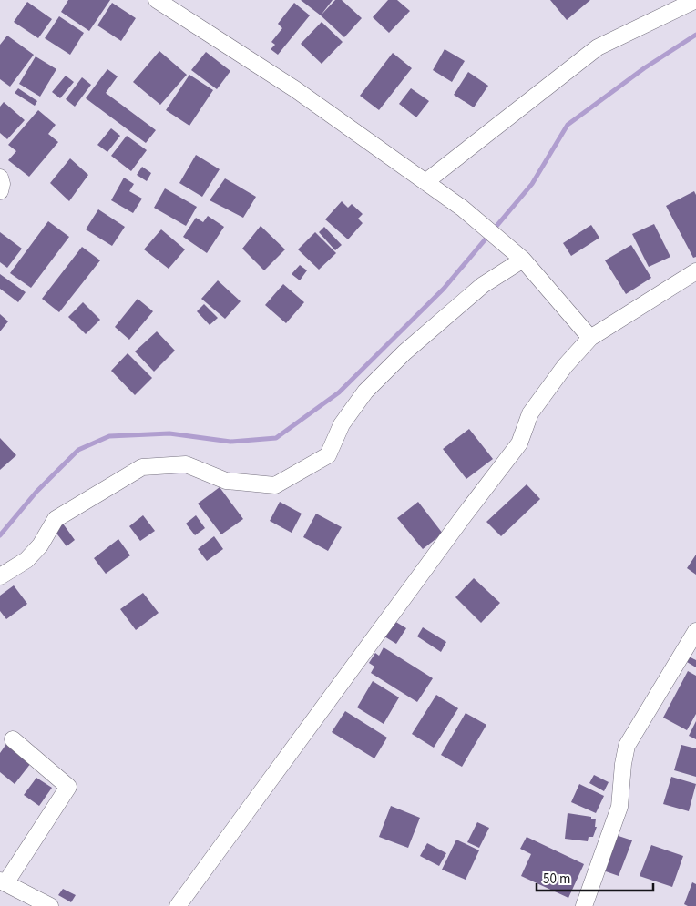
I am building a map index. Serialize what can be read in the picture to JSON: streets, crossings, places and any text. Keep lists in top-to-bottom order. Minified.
{"scale_bar":"50 m"}
